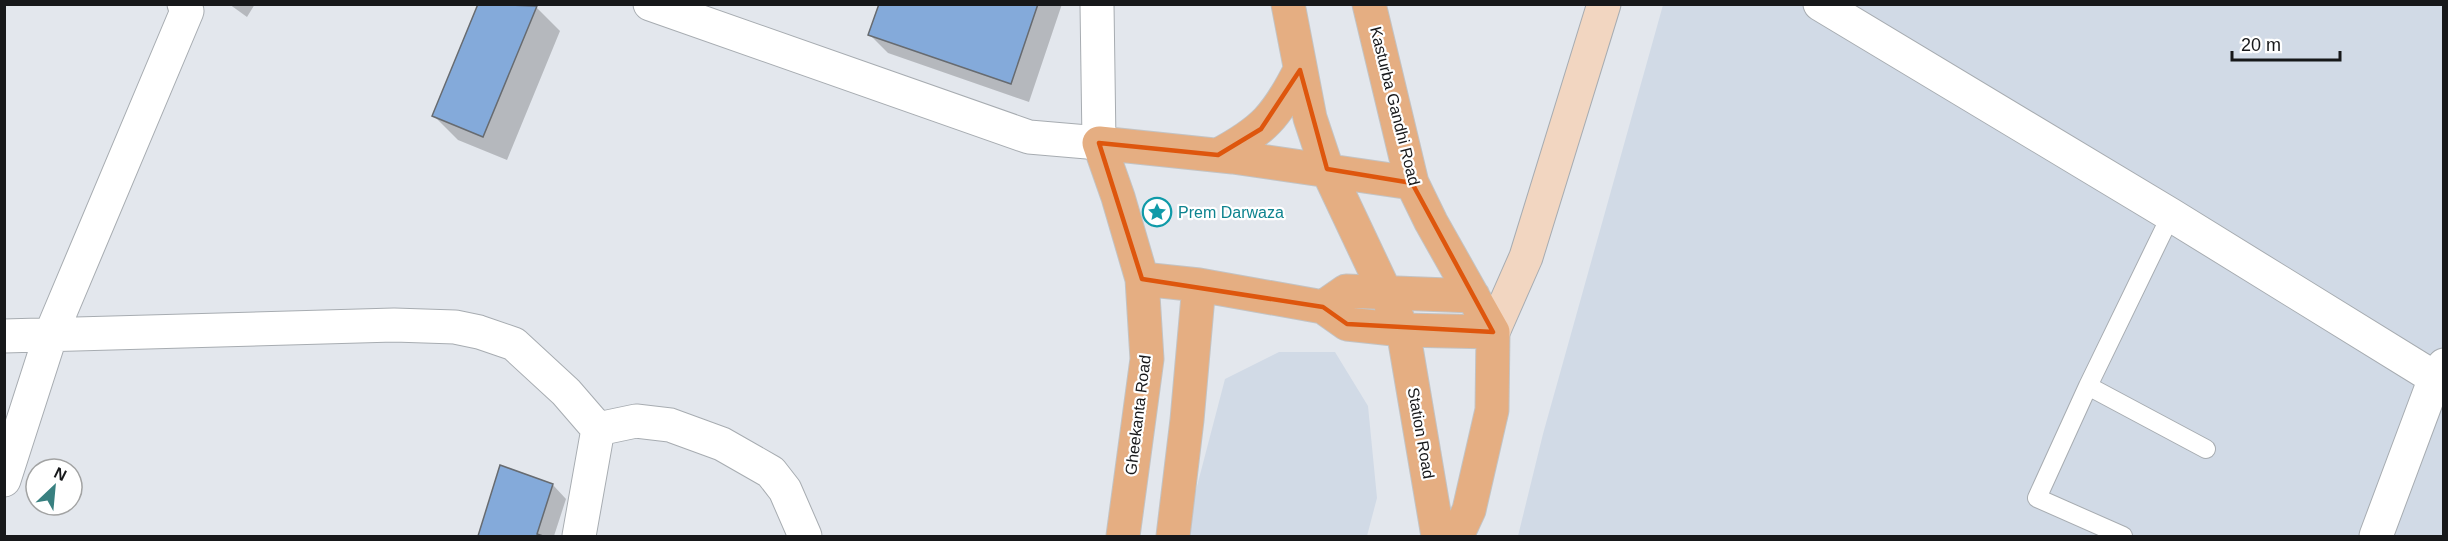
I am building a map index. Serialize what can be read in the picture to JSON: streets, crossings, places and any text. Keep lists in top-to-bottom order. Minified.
{"streets":{"main road":["Kasturba Gandhi Road","Gheekanta Road","Station Road"]},"places":{"place":["Prem Darwaza"]},"scale_bar":"20 m","north":"top right"}
